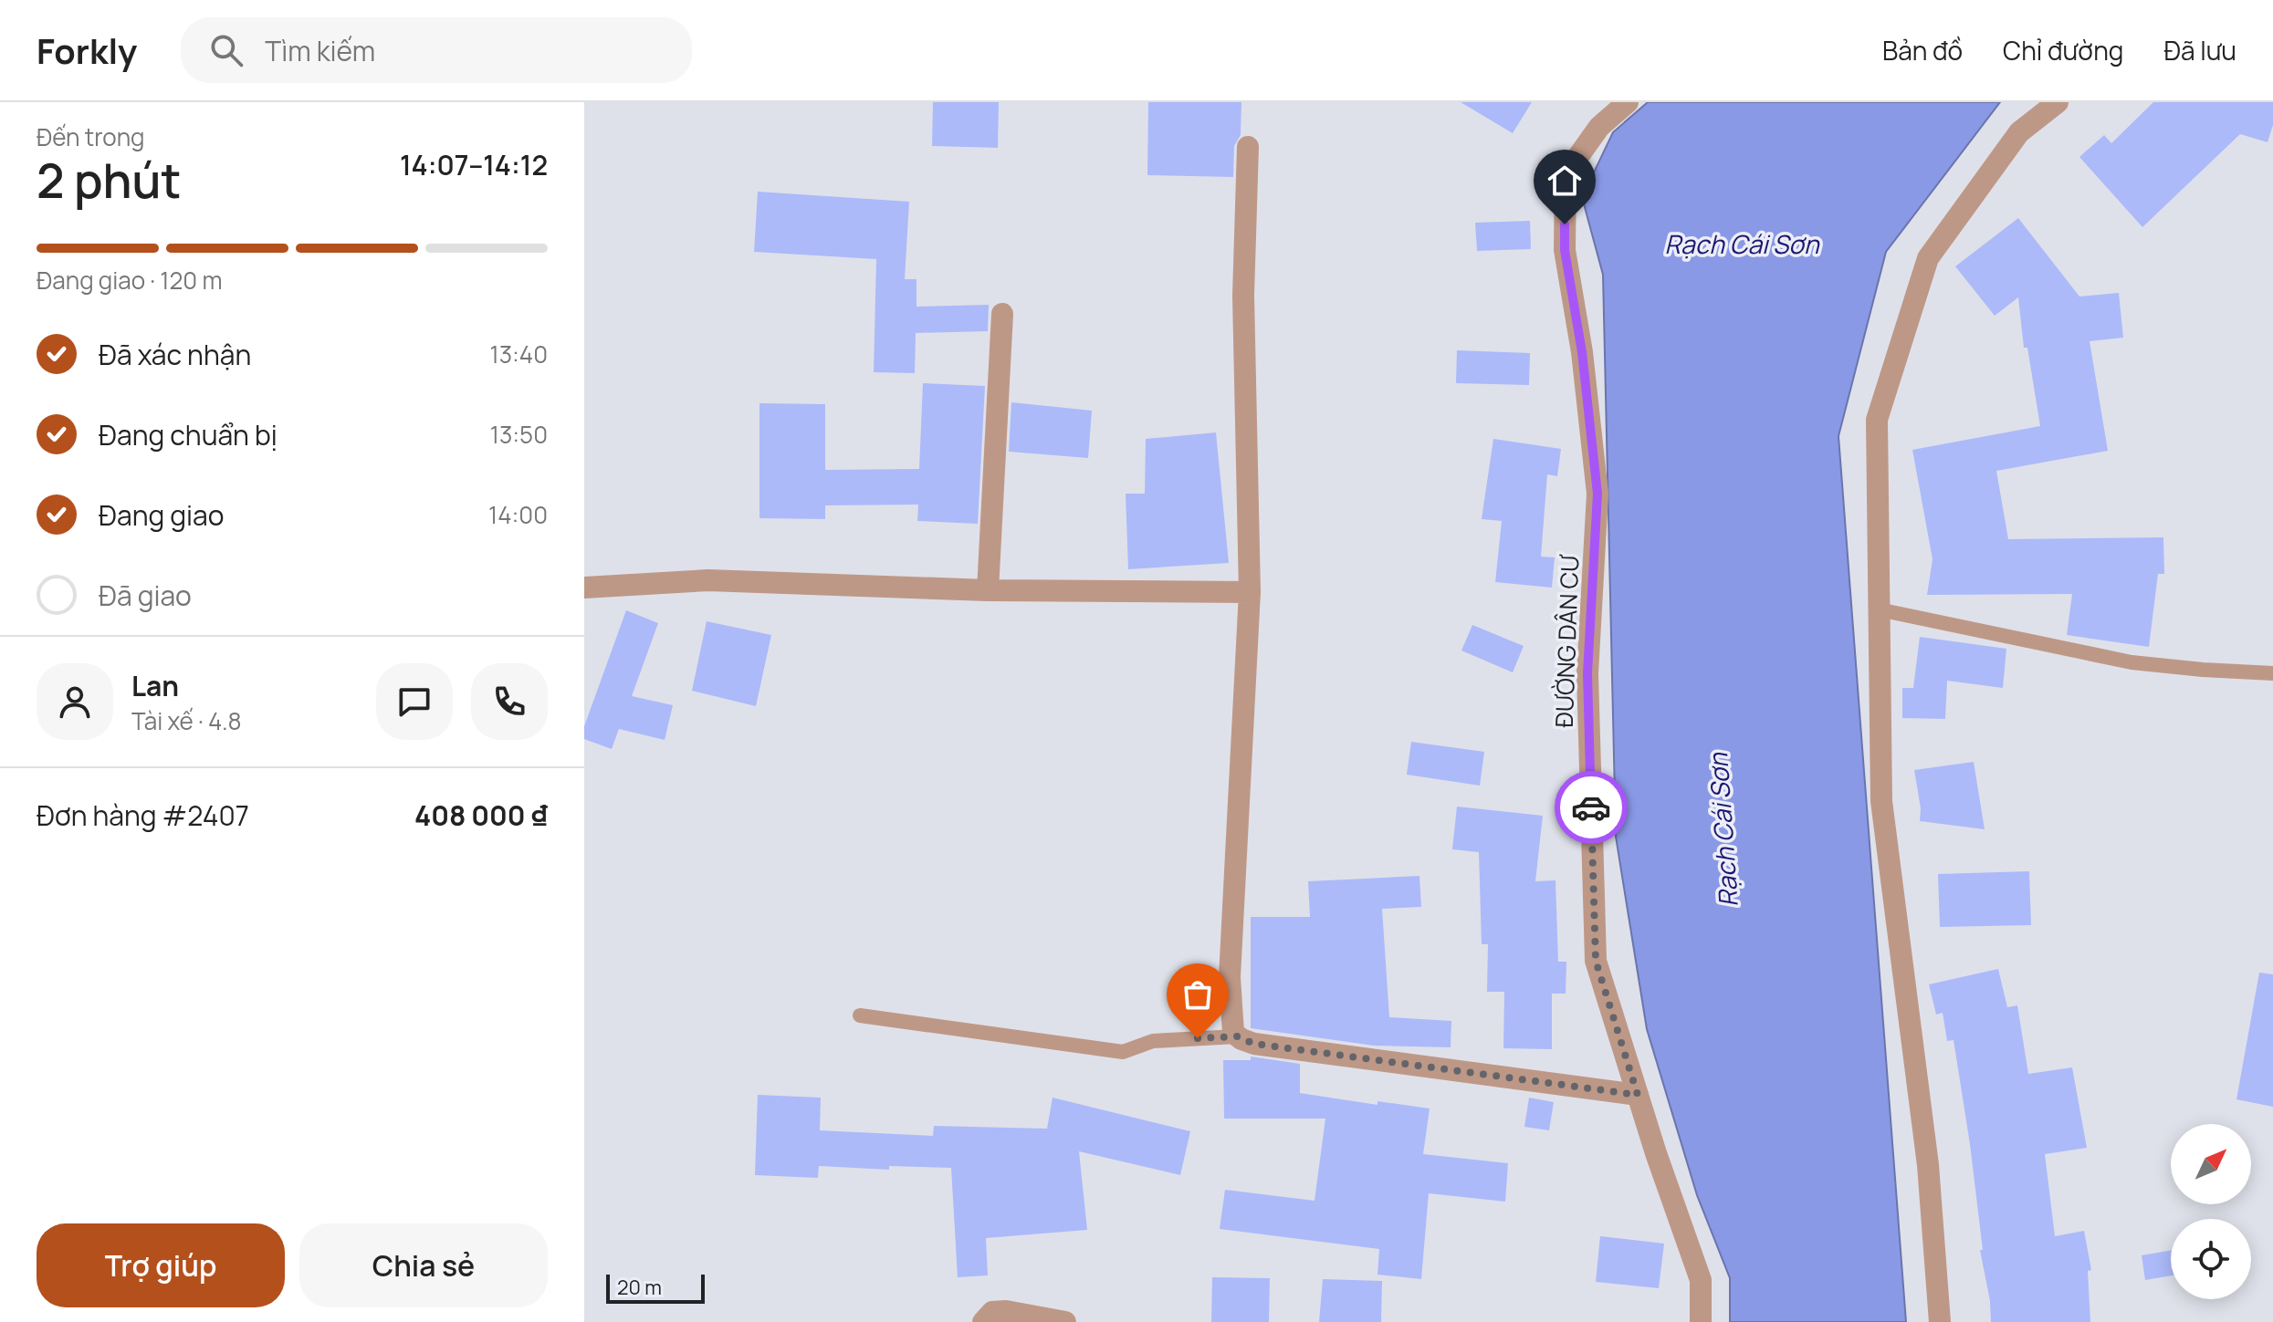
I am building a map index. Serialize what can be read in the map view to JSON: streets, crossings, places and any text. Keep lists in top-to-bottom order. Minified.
{"streets":{"street":["ĐƯỜNG DÂN CƯ"]},"water":["Rạch Cái Sơn"],"scale_bar":"20 m","north":"top right","page":{"header":"Forkly","search":"Tìm kiếm","nav":["Bản đồ","Chỉ đường","Đã lưu"],"heading":["2 phút","Đến trong","14:07–14:12"],"panel":["Lan","Tài xế · 4.8","Đơn hàng #2407","408 000 ₫"],"bar":"Đang giao · 120 m","list":[["Đã xác nhận","13:40"],["Đang chuẩn bị","13:50"],["Đang giao","14:00"],"Đã giao"],"buttons":["Trợ giúp","Chia sẻ"],"scale":"20 m"}}
